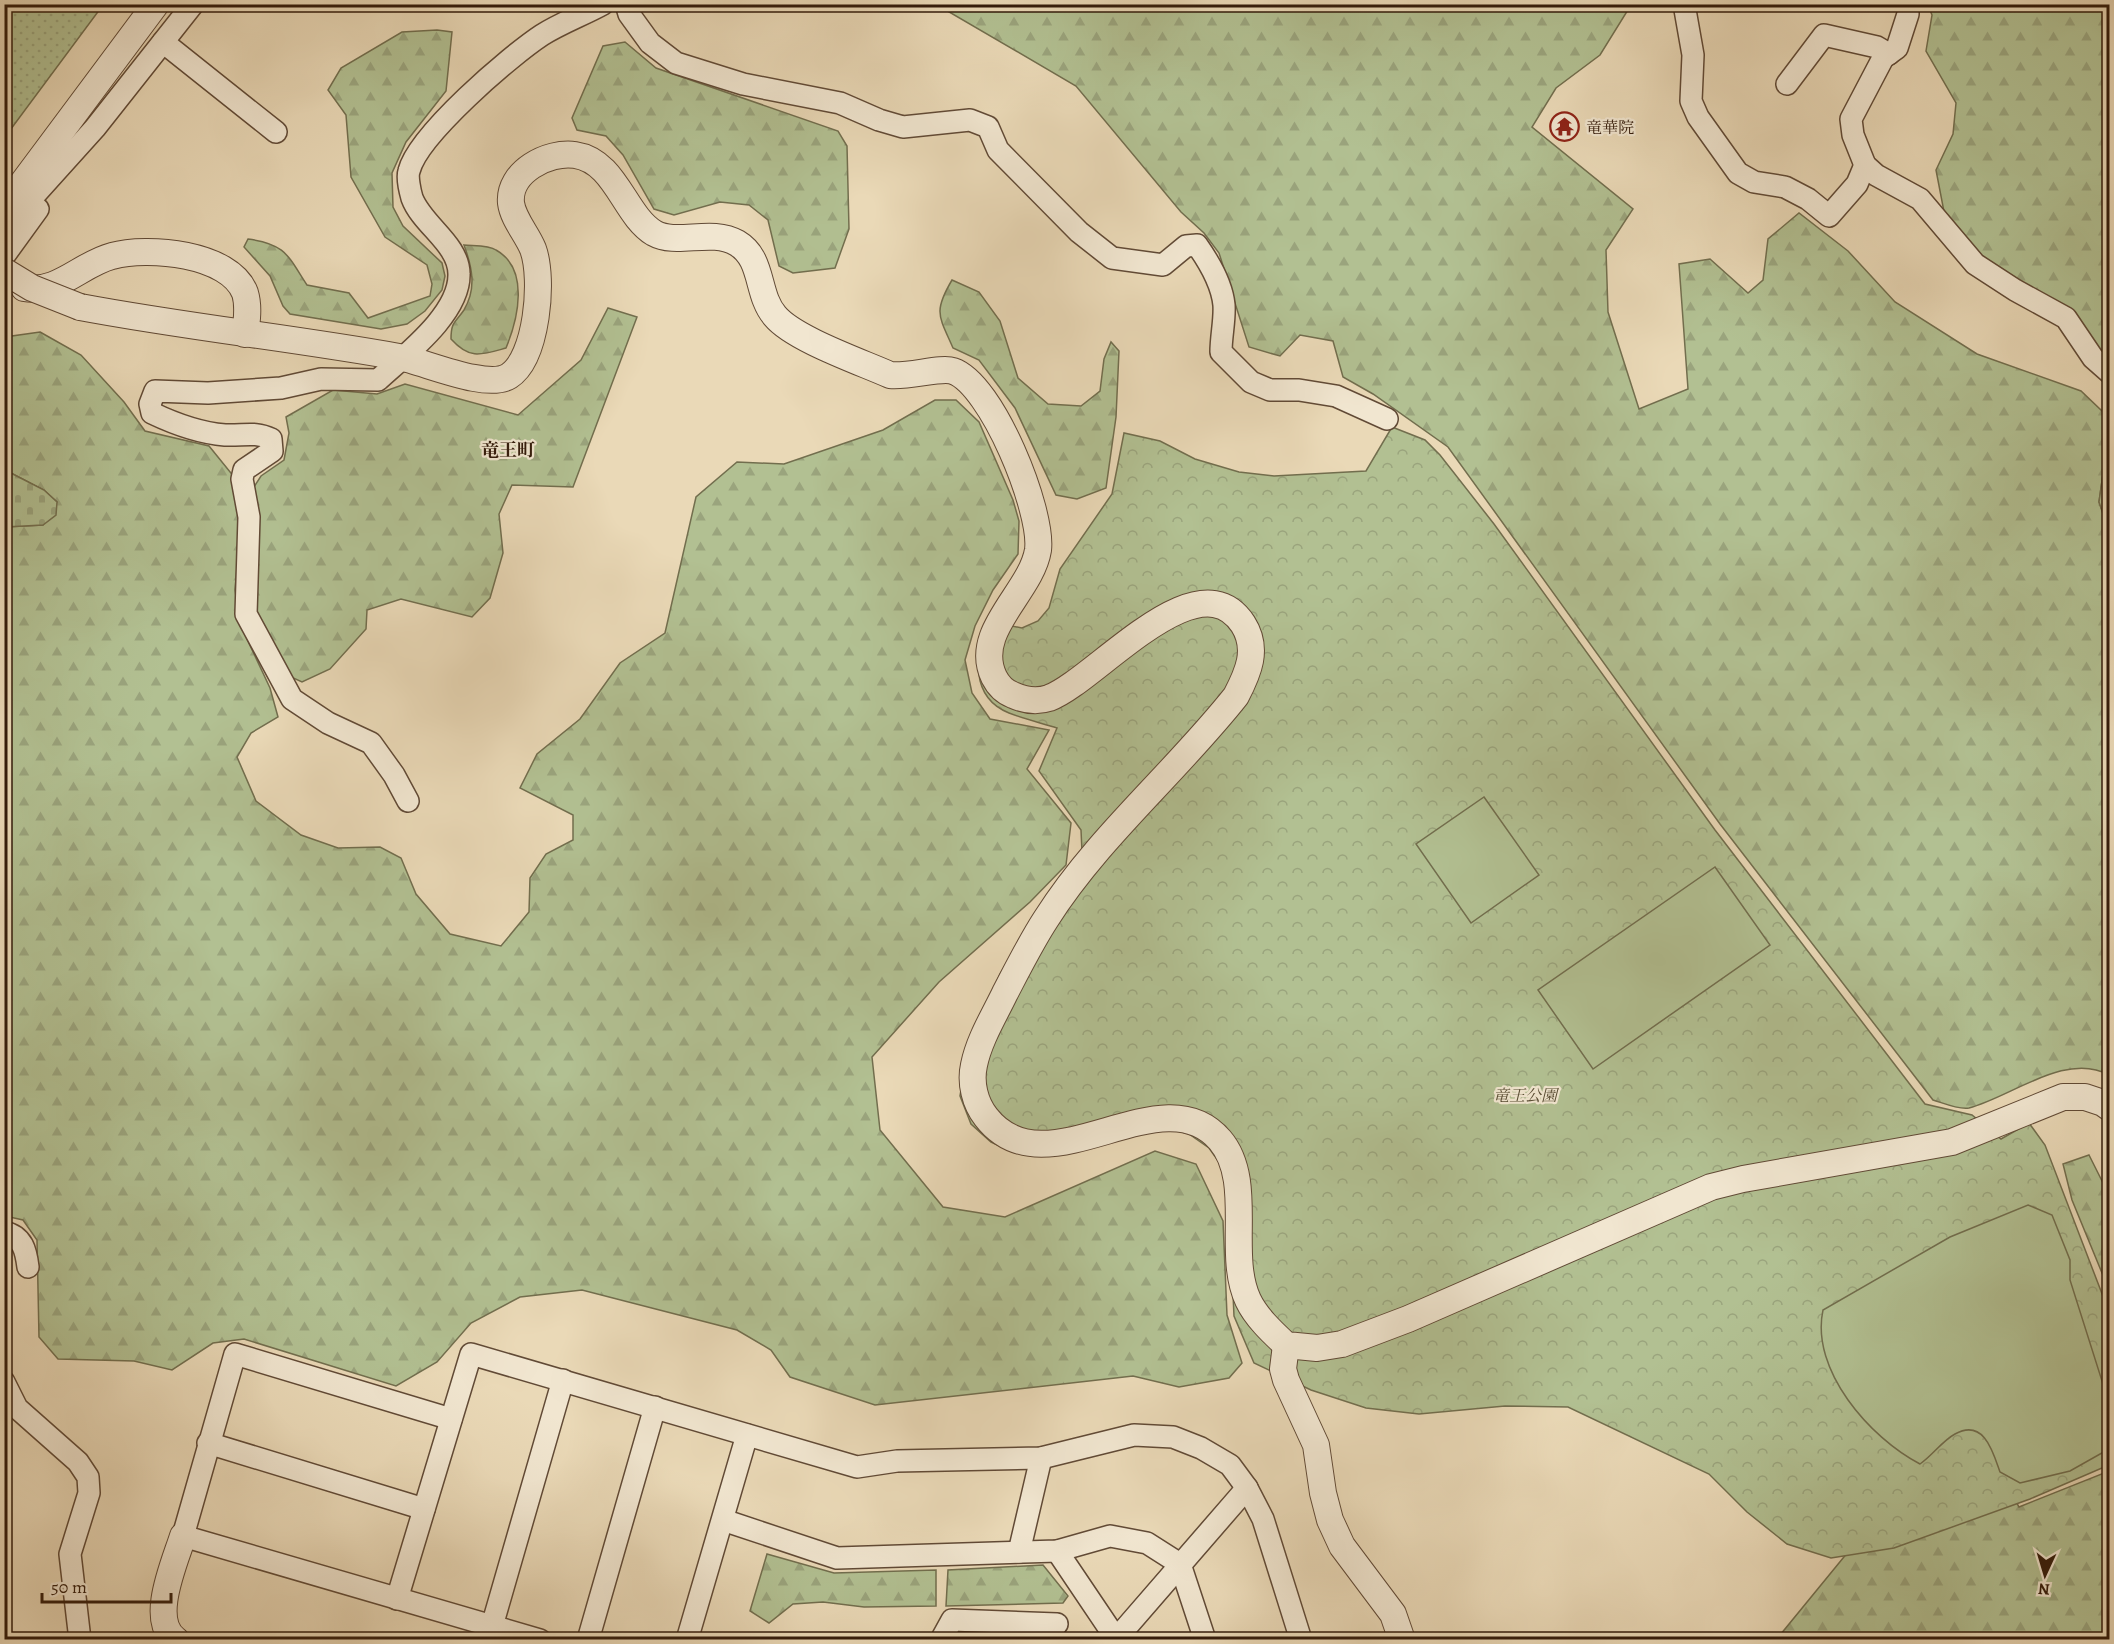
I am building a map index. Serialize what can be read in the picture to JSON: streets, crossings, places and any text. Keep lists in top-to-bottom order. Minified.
{"districts":["竜王町"],"parks":["竜王公園"],"places":{"temple":["竜華院"]},"scale_bar":"50 m","north":"bottom"}
